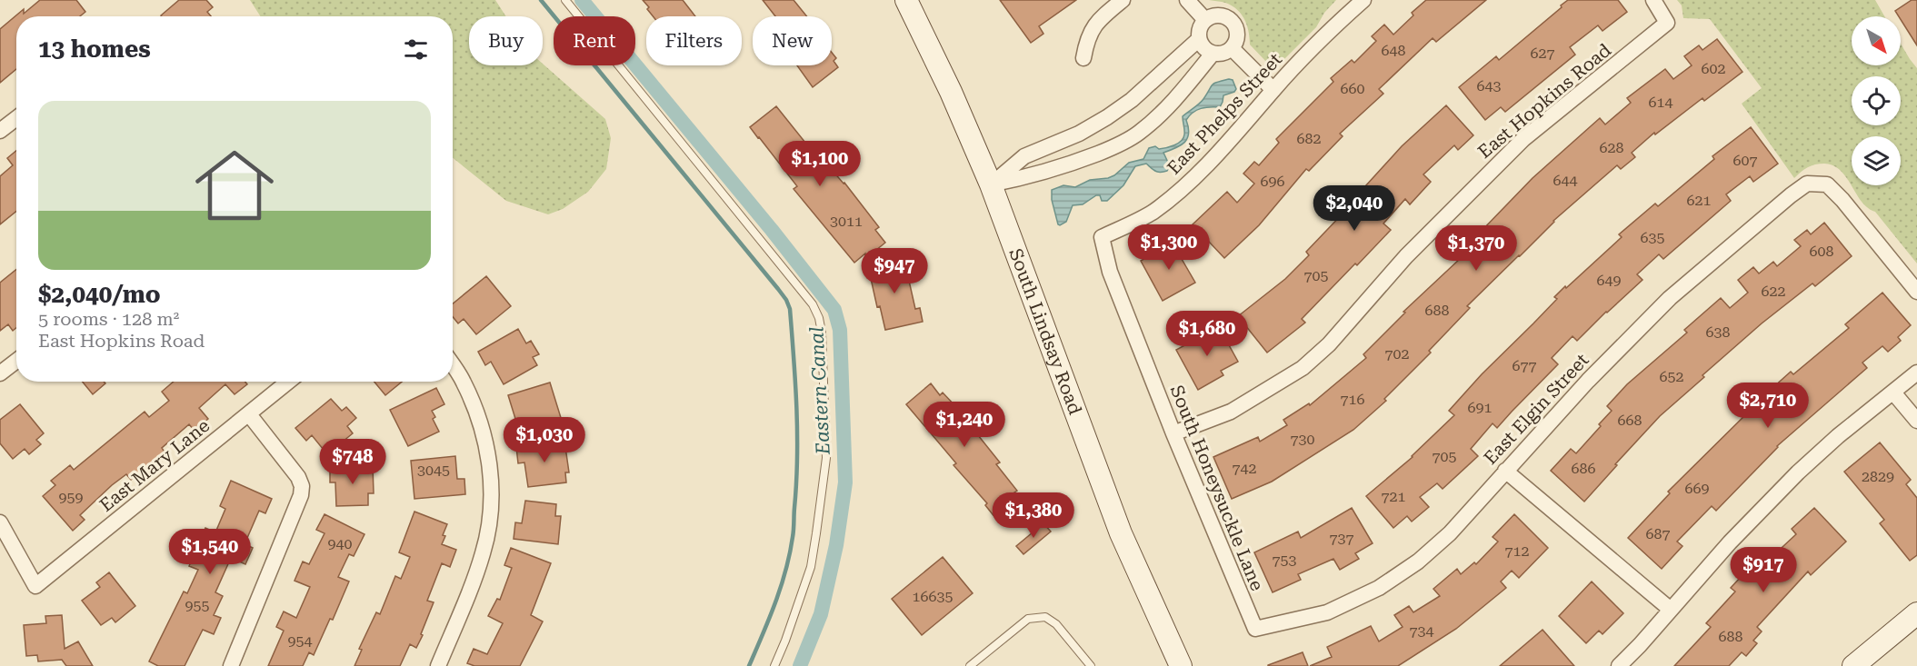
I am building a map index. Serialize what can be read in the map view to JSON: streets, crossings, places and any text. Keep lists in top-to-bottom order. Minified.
{"streets":{"main road":["South Lindsay Road"],"street":["East Hopkins Road","East Phelps Street","East Elgin Street","East Mary Lane","South Honeysuckle Lane"]},"crossings":[["East Hopkins Road","South Honeysuckle Lane"],["East Phelps Street","South Honeysuckle Lane"],["East Elgin Street","South Honeysuckle Lane"]],"water":["Eastern Canal"],"house_numbers":["648","627","602","643","660","614","682","628","607","644","696","621","3011","635","608","705","649","622","688","638","702","677","652","716","691","668","730","705","742","686","3045","2829","669","721","959","687","737","940","712","753","16635","955","734","688","954"],"north":"bottom right","page":{"chip":["Buy","Rent","Filters","New"],"heading":"13 homes","list":[{"name":"$2,040/mo","note":"5 rooms · 128 m² · East Hopkins Road"}],"price":["$1,100","$2,040","$1,300","$1,370","$947","$1,680","$2,710","$1,240","$1,030","$748","$1,380","$1,540","$917"]}}
